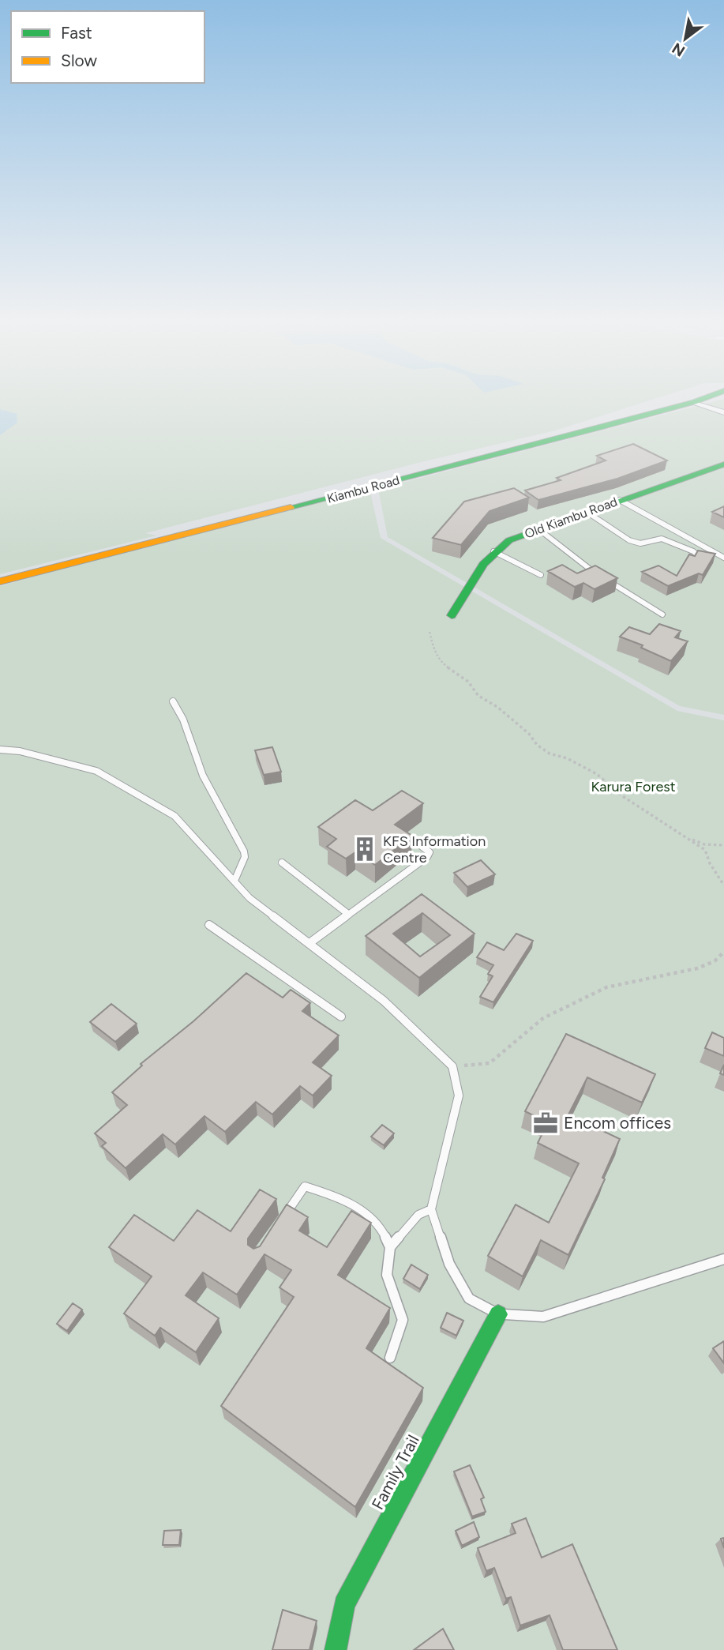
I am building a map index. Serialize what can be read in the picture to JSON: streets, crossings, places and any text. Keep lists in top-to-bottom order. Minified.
{"streets":{"main road":["Kiambu Road","Old Kiambu Road","Family Trail"]},"parks":["Karura Forest"],"places":{"building":["KFS Information Centre"],"office":["Encom offices"]},"legend":["Fast","Slow"],"north":"bottom left"}
